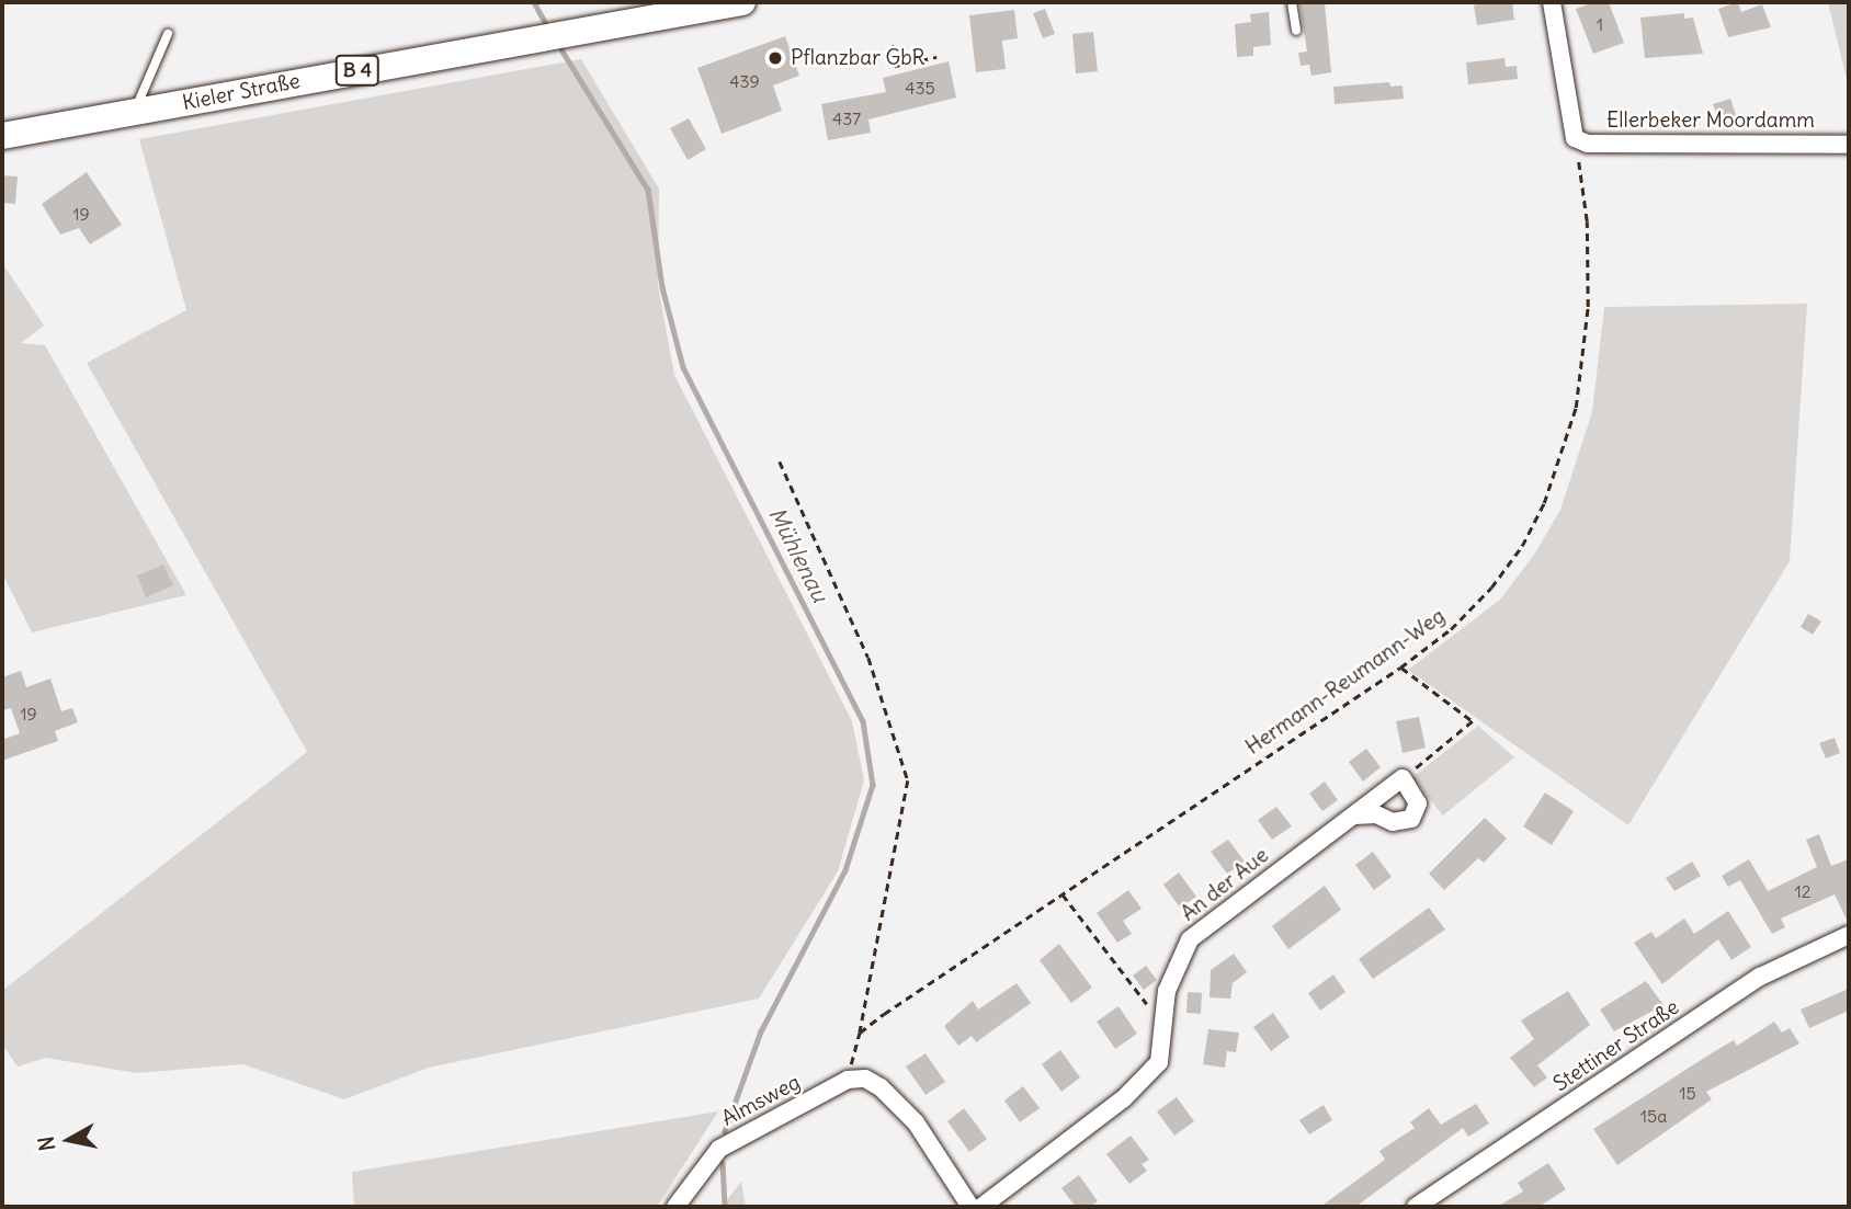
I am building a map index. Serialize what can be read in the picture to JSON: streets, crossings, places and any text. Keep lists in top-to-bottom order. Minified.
{"streets":{"main road":["B 4","Kieler Straße"],"street":["Ellerbeker Moordamm","An der Aue","Stettiner Straße","Almsweg"],"path":["Hermann-Reumann-Weg"]},"crossings":[["Ellerbeker Moordamm","Hermann-Reumann-Weg"]],"water":["Mühlenau"],"places":["Pflanzbar GbR"],"house_numbers":["1","439","435","437","19","19","12","15","15a"],"north":"left"}
